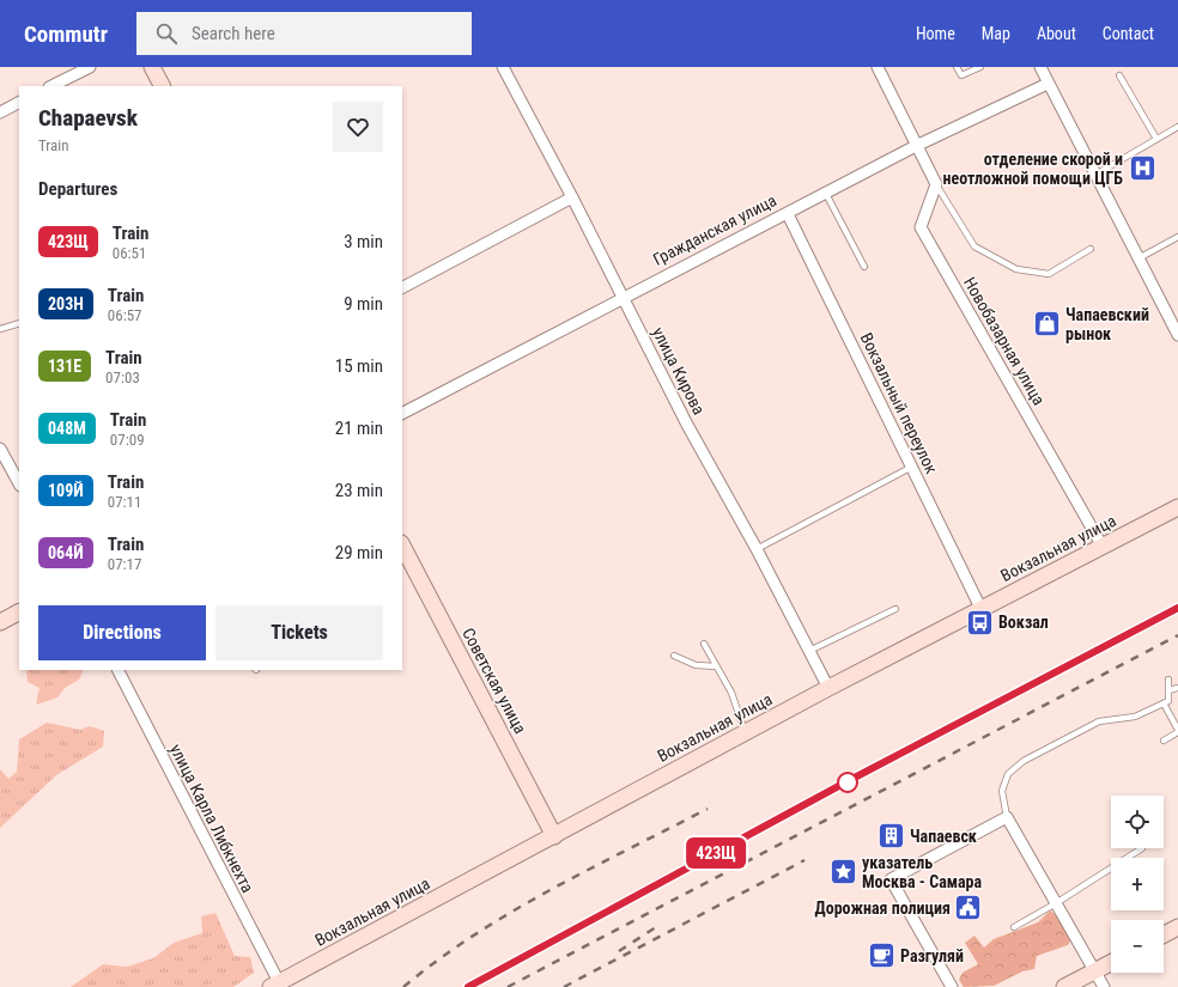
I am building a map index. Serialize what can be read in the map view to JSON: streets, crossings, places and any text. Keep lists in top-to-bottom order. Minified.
{"streets":{"street":["Гражданская улица","Новобазарная улица","улица Кирова","Вокзальный переулок","Вокзальная улица","Советская улица","улица Карла Либкнехта"]},"crossings":[["Гражданская улица","улица Кирова"],["Гражданская улица","Вокзальный переулок"],["Новобазарная улица","Вокзальная улица"],["улица Кирова","Вокзальная улица"],["Вокзальный переулок","Вокзальная улица"],["Вокзальная улица","Советская улица"],["Вокзальная улица","улица Карла Либкнехта"]],"places":{"hospital":["отделение скорой и неотложной помощи ЦГБ"],"shop":["Чапаевский рынок"],"bus stop":["Вокзал"],"building":["Чапаевск"],"place":["указатель Москва - Самара"],"public building":["Дорожная полиция"],"cafe":["Разгуляй"]},"page":{"header":"Commutr","search":"Search here","nav":["Home","Map","About","Contact"],"on_map":"423Щ","heading":[["Chapaevsk","Train"],"Departures"],"list":[{"mark":"423Щ","name":"Train","note":"06:51","value":"3 min"},{"mark":"203Н","name":"Train","note":"06:57","value":"9 min"},{"mark":"131Е","name":"Train","note":"07:03","value":"15 min"},{"mark":"048М","name":"Train","note":"07:09","value":"21 min"},{"mark":"109Й","name":"Train","note":"07:11","value":"23 min"},{"mark":"064Й","name":"Train","note":"07:17","value":"29 min"}],"buttons":["Directions","Tickets"],"map_buttons":["+","−"]}}
